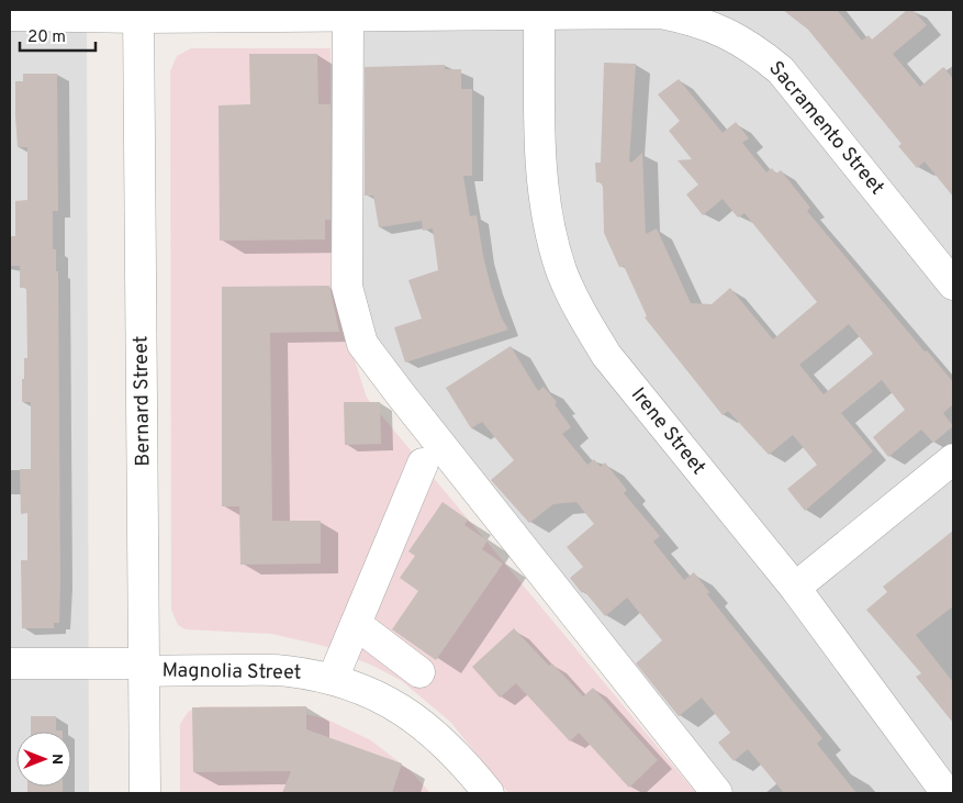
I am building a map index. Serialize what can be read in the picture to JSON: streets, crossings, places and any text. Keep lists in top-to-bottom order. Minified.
{"streets":{"street":["Sacramento Street","Bernard Street","Irene Street","Magnolia Street"]},"crossings":[["Sacramento Street","Bernard Street"],["Sacramento Street","Irene Street"],["Bernard Street","Magnolia Street"]],"scale_bar":"20 m","north":"right"}
